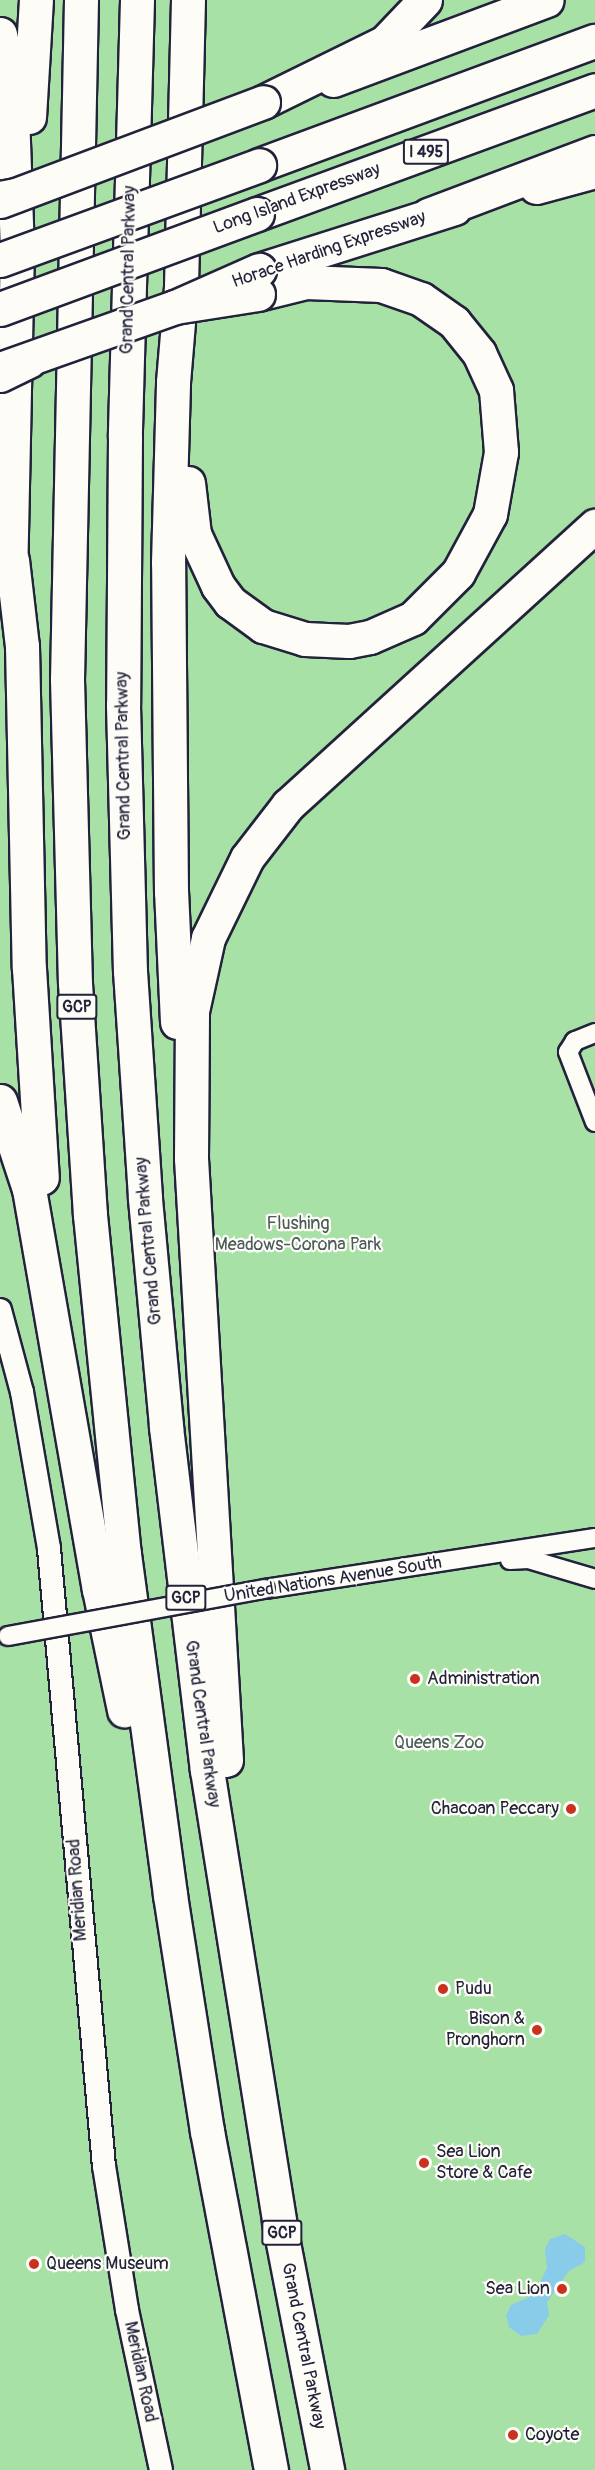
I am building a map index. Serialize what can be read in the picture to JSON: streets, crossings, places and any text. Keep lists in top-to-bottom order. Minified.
{"streets":{"main road":["I 495","Long Island Expressway","Horace Harding Expressway","Grand Central Parkway","GCP"],"street":["United Nations Avenue South","Meridian Road"]},"parks":["Flushing Meadows-Corona Park","Queens Zoo"],"places":["Administration","Chacoan Peccary","Pudu","Bison & Pronghorn","Sea Lion Store & Cafe","Queens Museum","Sea Lion","Coyote"]}
